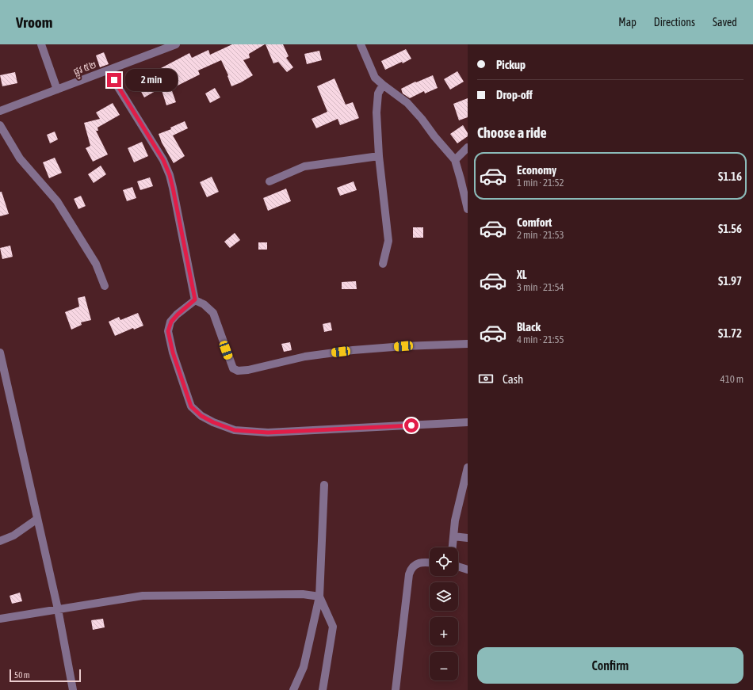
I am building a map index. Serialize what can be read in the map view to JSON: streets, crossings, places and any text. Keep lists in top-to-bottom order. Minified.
{"streets":{"street":["ផ្លូវ ៥២"]},"scale_bar":"50 m","page":{"header":"Vroom","nav":["Map","Directions","Saved"],"banner":["Pickup","Drop-off"],"bubble":"2 min","heading":"Choose a ride","list":[{"name":"Economy","note":"1 min · 21:52","value":"$1.16"},{"name":"Comfort","note":"2 min · 21:53","value":"$1.56"},{"name":"XL","note":"3 min · 21:54","value":"$1.97"},{"name":"Black","note":"4 min · 21:55","value":"$1.72"}],"pay":["Cash","410 m"],"map_buttons":["+","−"],"buttons":"Confirm","scale":"50 m"}}
